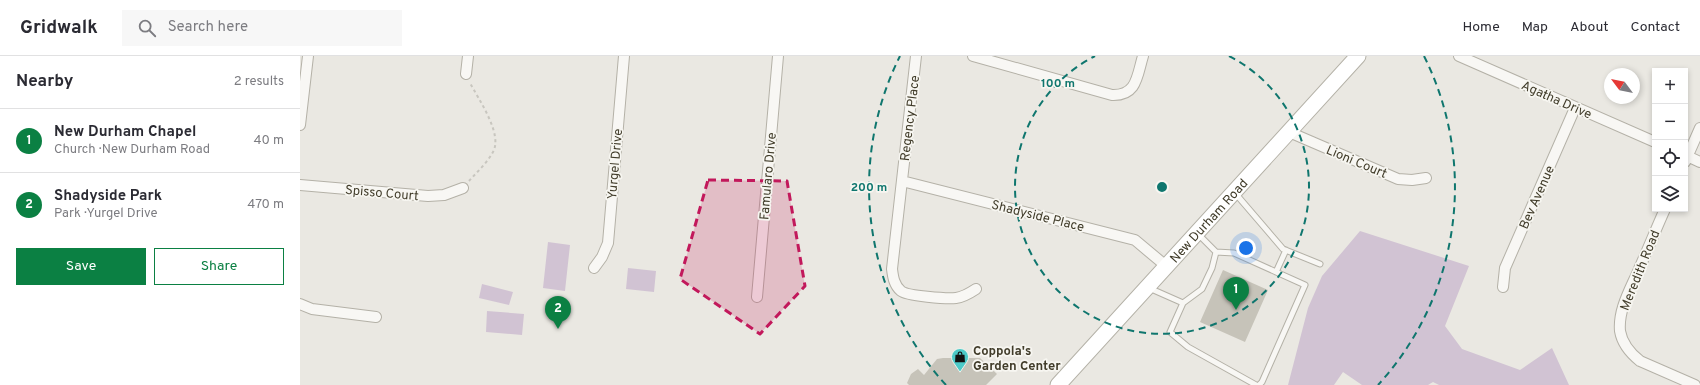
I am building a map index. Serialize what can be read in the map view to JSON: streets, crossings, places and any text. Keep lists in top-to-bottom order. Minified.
{"streets":{"main road":["New Durham Road"],"street":["Agatha Drive","Regency Place","Lioni Court","Yurgel Drive","Famularo Drive","Spisso Court","Bev Avenue","Shadyside Place","Meredith Road"]},"crossings":[["Agatha Drive","Bev Avenue"],["Regency Place","Shadyside Place"],["Lioni Court","New Durham Road"],["Shadyside Place","New Durham Road"]],"places":{"shop":["Coppola's Garden Center"]},"north":"top left","page":{"header":"Gridwalk","search":"Search here","nav":["Home","Map","About","Contact"],"heading":["Nearby","2 results"],"map_buttons":["+","−"],"list":[{"mark":"1","name":"New Durham Chapel","note":"Church · New Durham Road","value":"40 m"},{"mark":"2","name":"Shadyside Park","note":"Park · Yurgel Drive","value":"470 m"}],"buttons":["Save","Share"],"pins":["1","2"]},"rings":["100 m","200 m"]}
